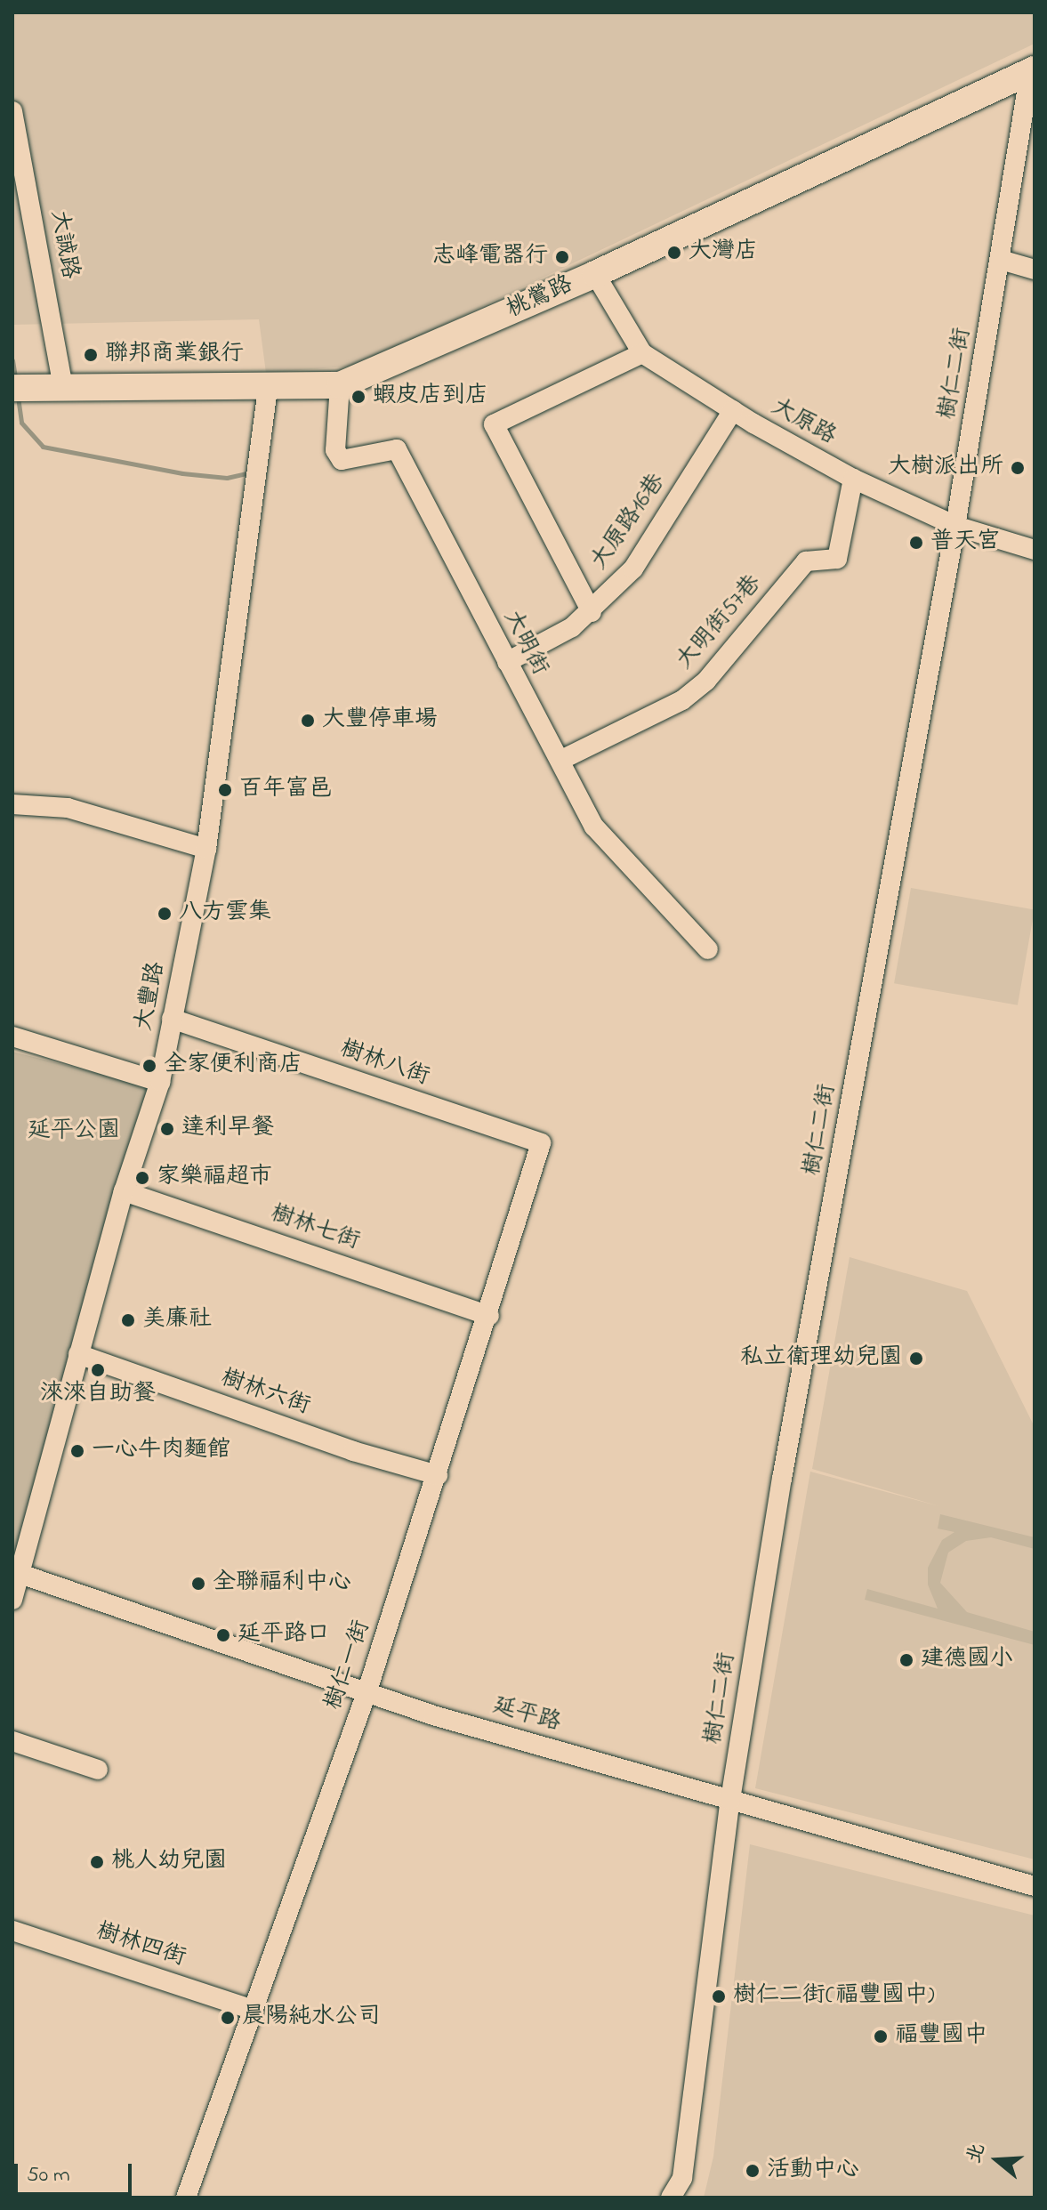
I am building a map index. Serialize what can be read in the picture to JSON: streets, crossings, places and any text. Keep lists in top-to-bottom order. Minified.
{"streets":{"main road":["桃鶯路"],"street":["大誠路","樹仁二街","大原路","大原路16巷","大明街57巷","大明街","大豐路","樹林八街","樹林七街","樹林六街","樹仁一街","延平路","樹林四街"]},"crossings":[["大誠路","桃鶯路"],["桃鶯路","樹仁二街"],["桃鶯路","大原路"],["桃鶯路","大明街"],["桃鶯路","大豐路"],["樹仁二街","大原路"],["樹仁二街","延平路"],["大原路","大原路16巷"],["大原路","大明街57巷"],["大原路16巷","大明街"],["大明街57巷","大明街"],["大豐路","樹林八街"],["大豐路","樹林七街"],["大豐路","樹林六街"],["大豐路","延平路"],["樹林八街","樹仁一街"],["樹林七街","樹仁一街"],["樹林六街","樹仁一街"],["樹仁一街","延平路"],["樹仁一街","樹林四街"]],"parks":["延平公園"],"places":["大灣店","志峰電器行","聯邦商業銀行","蝦皮店到店","大樹派出所","普天宮","大豐停車場","百年富邑","八方雲集","全家便利商店","達利早餐","家樂福超市","美廉社","私立衛理幼兒園","淶淶自助餐","一心牛肉麵館","全聯福利中心","延平路口","建德國小","桃人幼兒園","樹仁二街(福豐國中)","晨陽純水公司","福豐國中","活動中心"],"scale_bar":"50 m","north":"left"}
